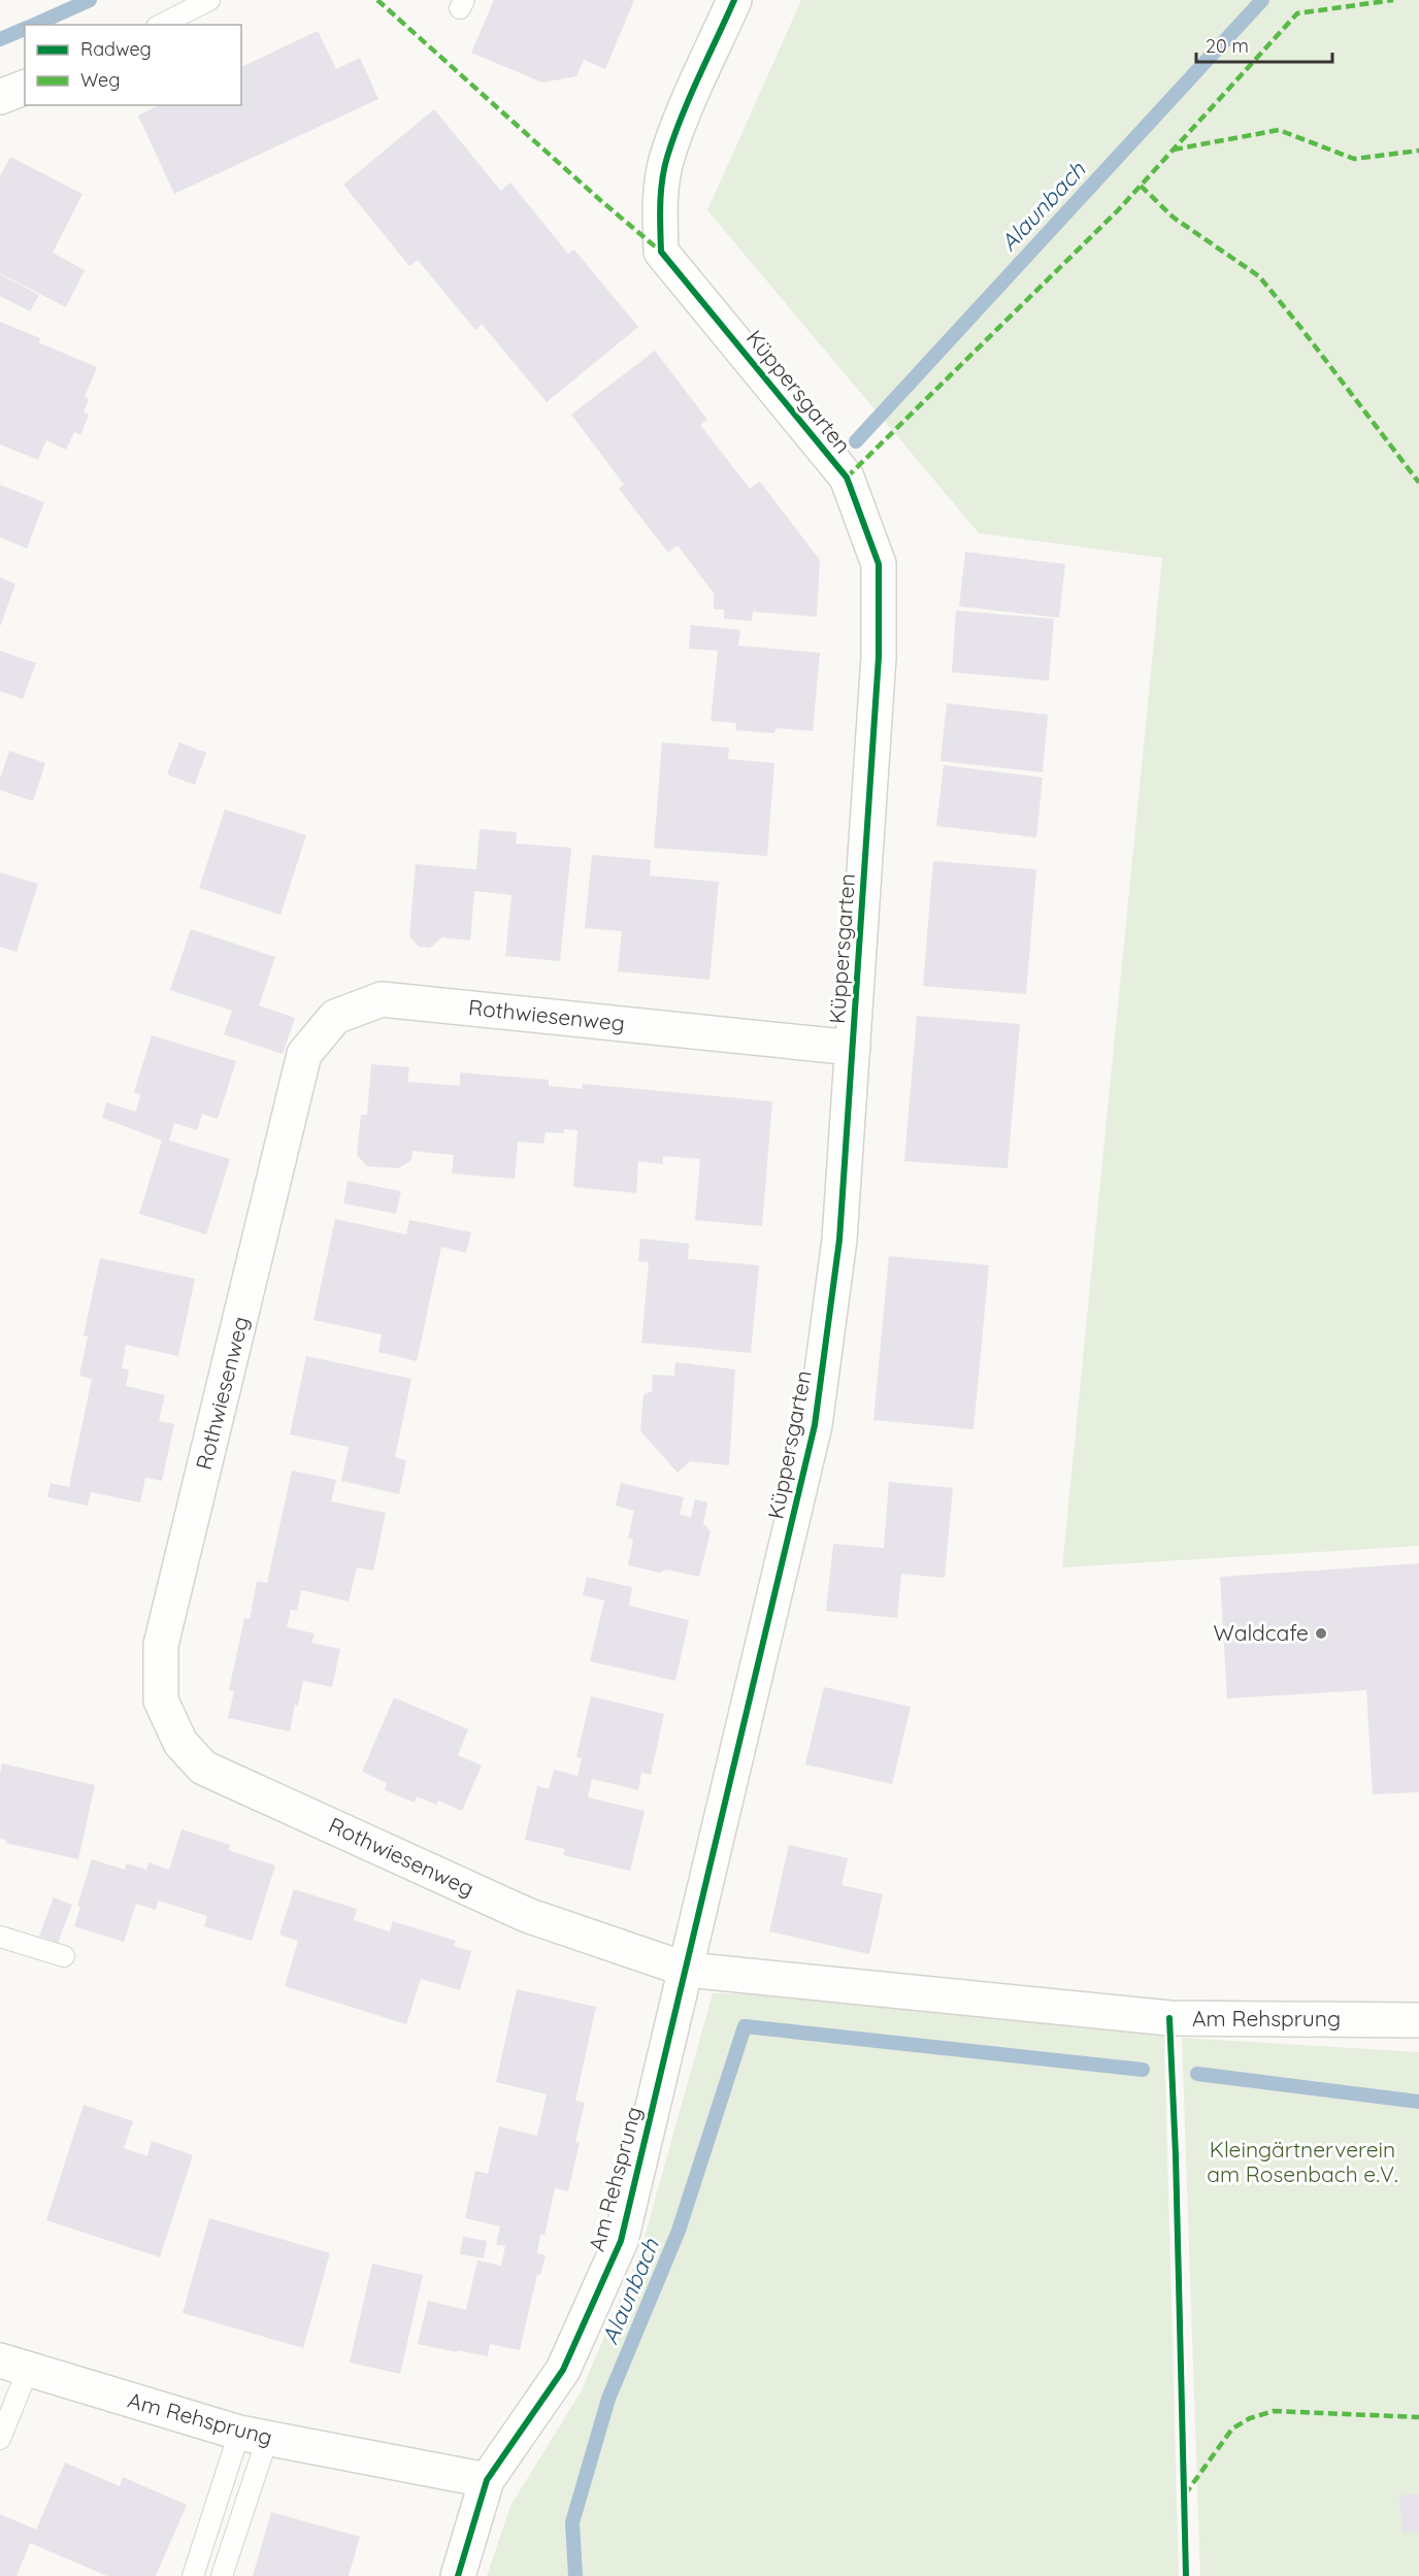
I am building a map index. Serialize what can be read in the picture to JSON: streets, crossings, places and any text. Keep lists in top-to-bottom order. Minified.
{"streets":{"street":["Küppersgarten","Rothwiesenweg","Am Rehsprung"]},"crossings":[["Küppersgarten","Rothwiesenweg"],["Küppersgarten","Am Rehsprung"],["Rothwiesenweg","Am Rehsprung"]],"water":["Alaunbach"],"parks":["Kleingärtnerverein am Rosenbach e.V."],"places":["Waldcafe"],"legend":["Radweg","Weg"],"scale_bar":"20 m"}
